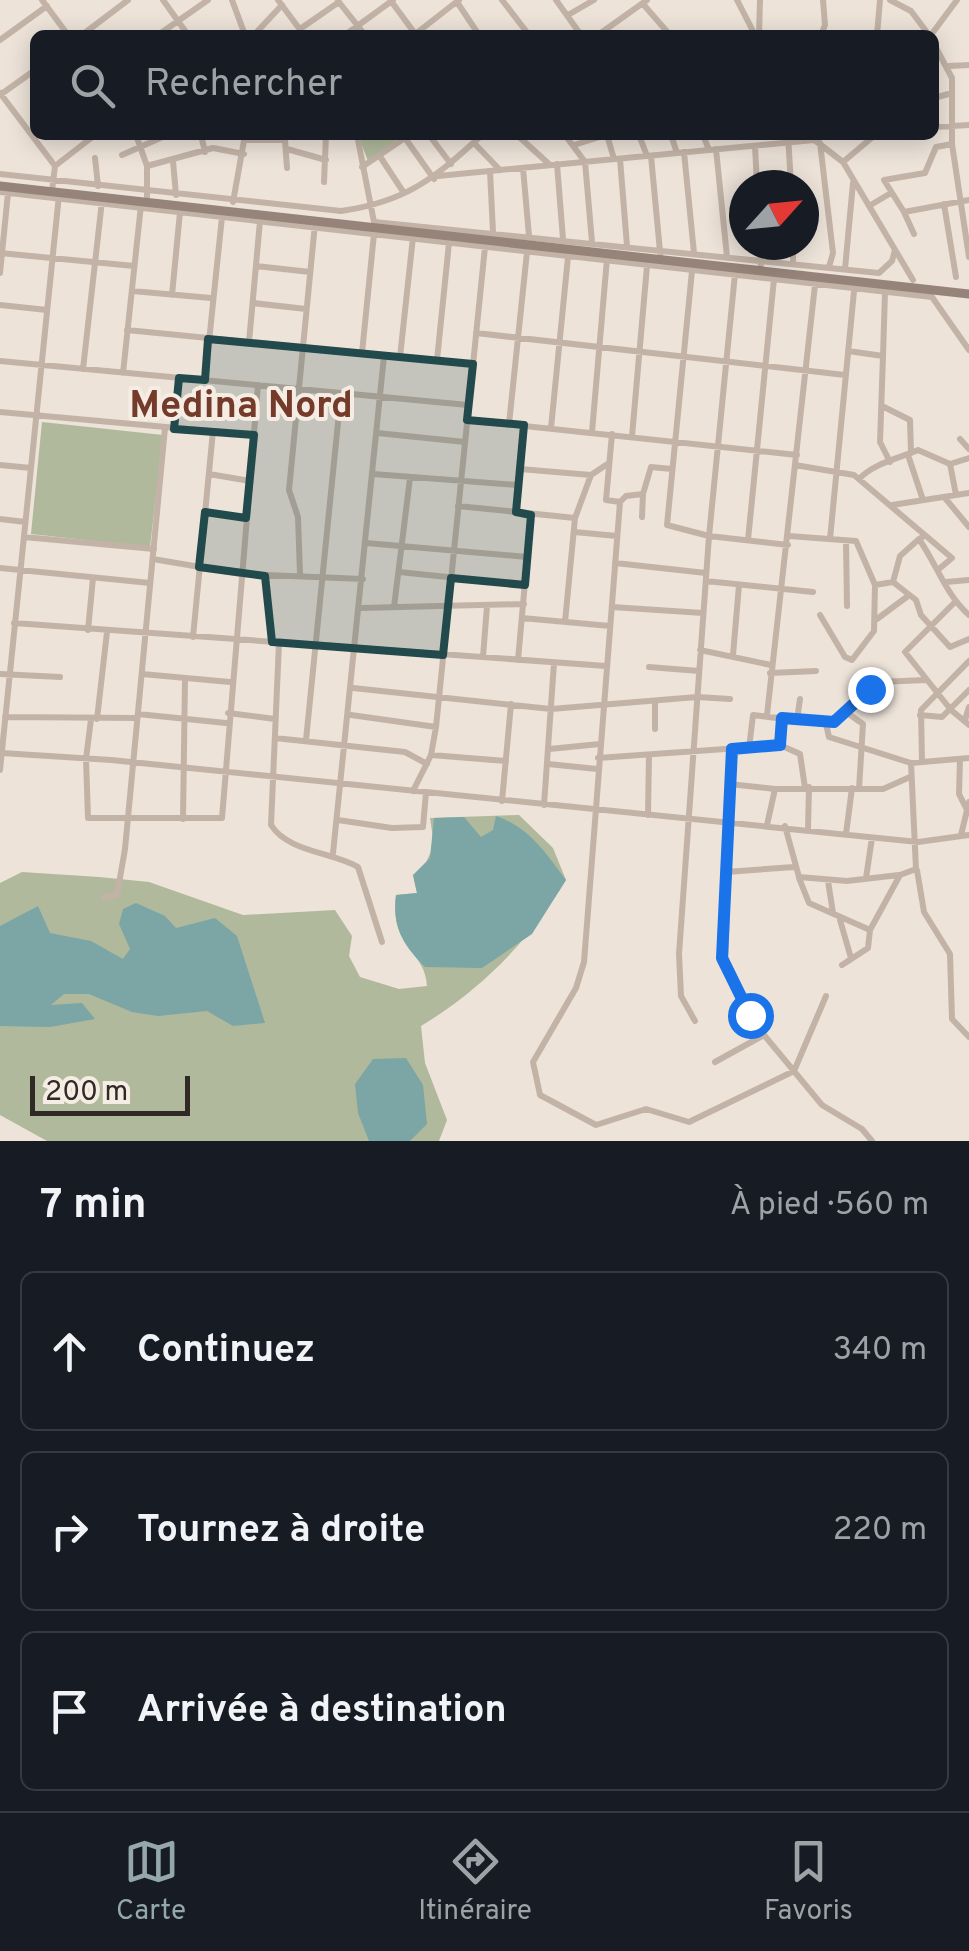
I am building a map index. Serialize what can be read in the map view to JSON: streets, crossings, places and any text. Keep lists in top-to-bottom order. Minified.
{"districts":["Medina Nord"],"scale_bar":"200 m","north":"top right","page":{"search":"Rechercher","scale":"200 m","heading":["7 min","À pied · 560 m"],"list":[["Continuez","340 m"],["Tournez à droite","220 m"],"Arrivée à destination"],"nav":["Carte","Itinéraire","Favoris"]}}
